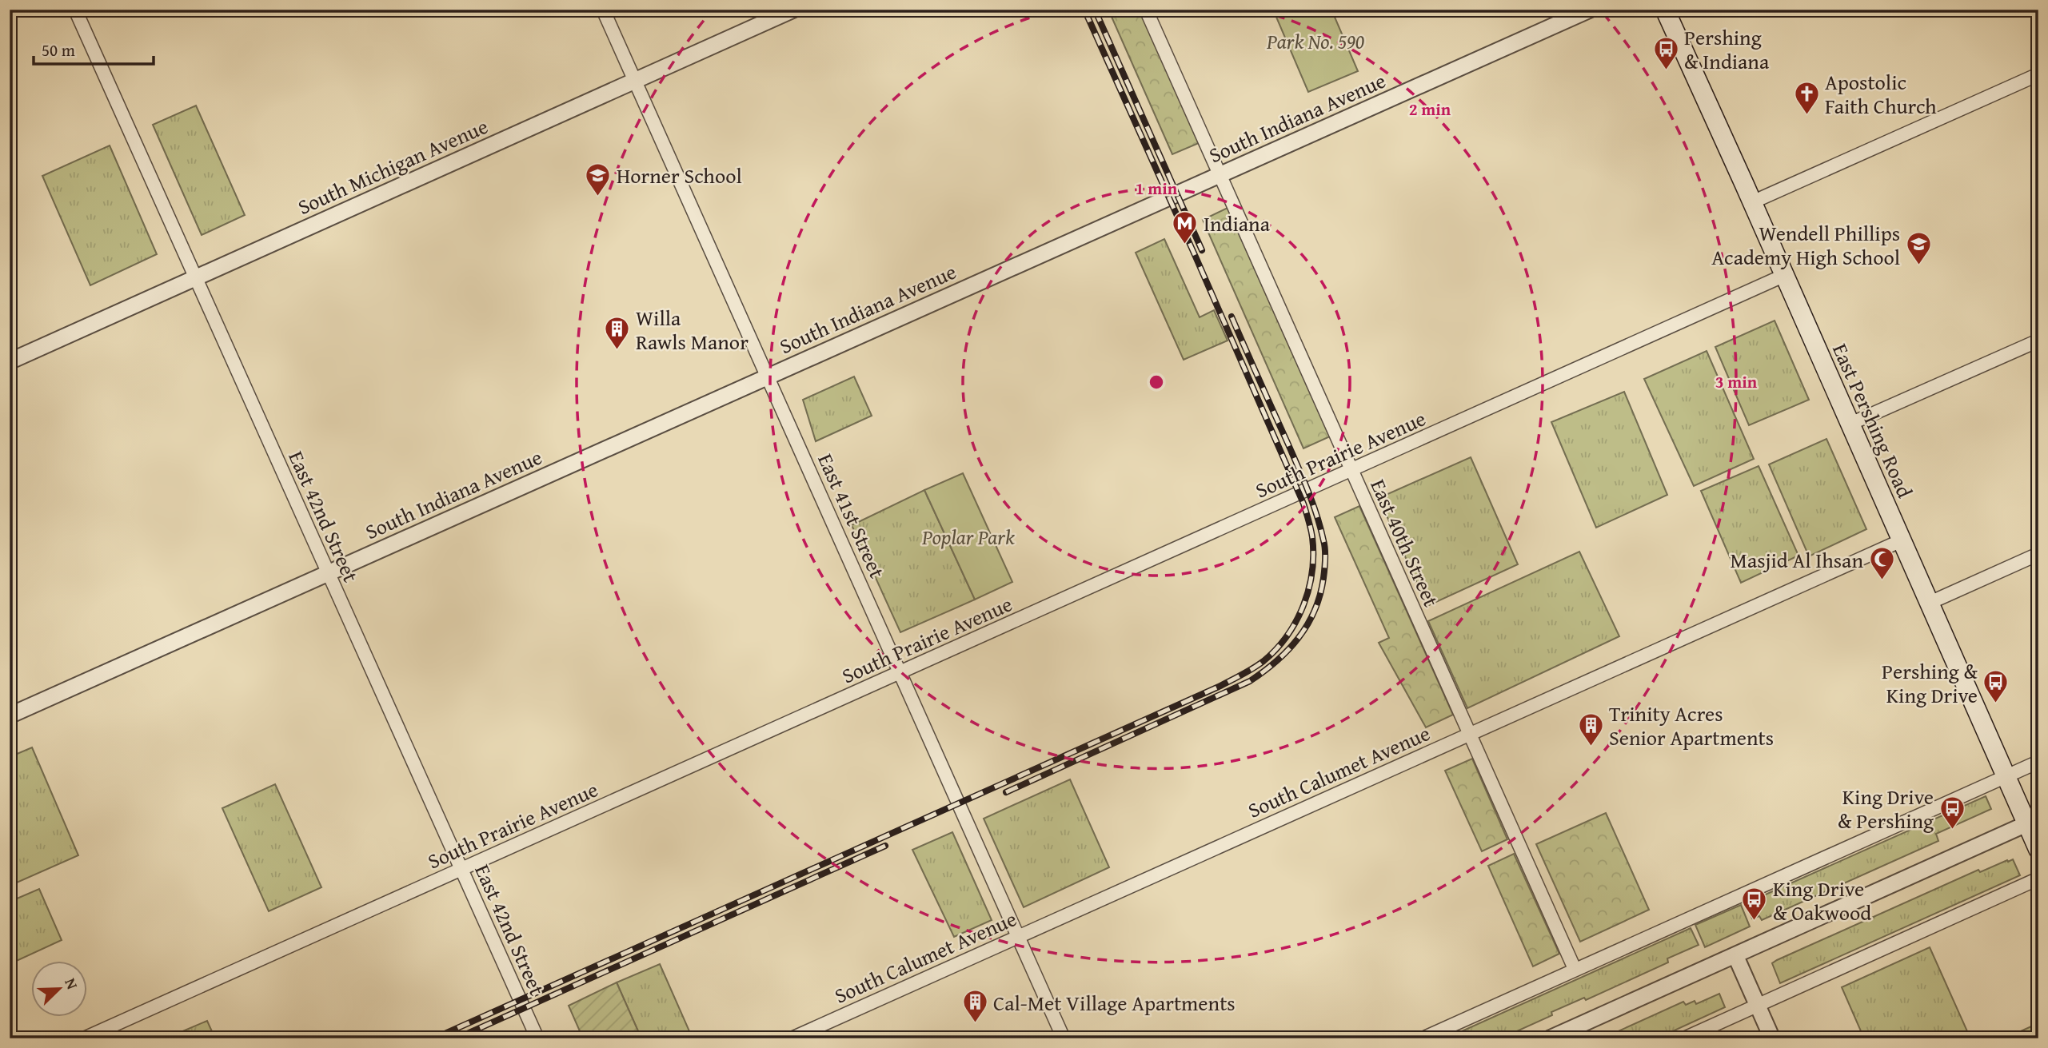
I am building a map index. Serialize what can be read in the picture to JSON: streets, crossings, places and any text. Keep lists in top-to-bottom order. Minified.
{"streets":{"main road":["East Pershing Road"],"street":["South Indiana Avenue","South Michigan Avenue","South Prairie Avenue","East 41st Street","East 42nd Street","East 40th Street","South Calumet Avenue"]},"crossings":[["South Indiana Avenue","East 41st Street"],["South Indiana Avenue","East 42nd Street"],["South Indiana Avenue","East 40th Street"],["South Michigan Avenue","East 41st Street"],["South Michigan Avenue","East 42nd Street"],["East Pershing Road","South Prairie Avenue"],["East Pershing Road","South Calumet Avenue"],["South Prairie Avenue","East 41st Street"],["South Prairie Avenue","East 42nd Street"],["South Prairie Avenue","East 40th Street"],["East 41st Street","South Calumet Avenue"],["East 40th Street","South Calumet Avenue"]],"parks":["Park No. 590","Poplar Park"],"places":{"bus stop":["Pershing & Indiana","Pershing & King Drive","King Drive & Pershing","King Drive & Oakwood"],"church":["Apostolic Faith Church"],"school or university":["Horner School","Wendell Phillips Academy High School"],"metro station":["Indiana"],"building":["Willa Rawls Manor","Trinity Acres Senior Apartments","Cal-Met Village Apartments"],"mosque":["Masjid Al Ihsan"]},"scale_bar":"50 m","north":"top right","rings":["2 min","1 min","3 min"]}
